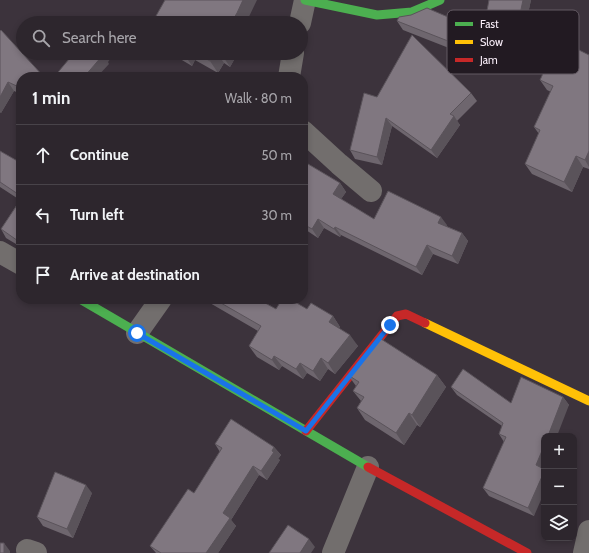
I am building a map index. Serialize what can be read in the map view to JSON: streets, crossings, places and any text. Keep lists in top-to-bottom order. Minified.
{"legend":["Fast","Slow","Jam"],"page":{"search":"Search here","heading":["1 min","Walk · 80 m"],"list":[["Continue","50 m"],["Turn left","30 m"],"Arrive at destination"],"map_buttons":["+","−"]}}
